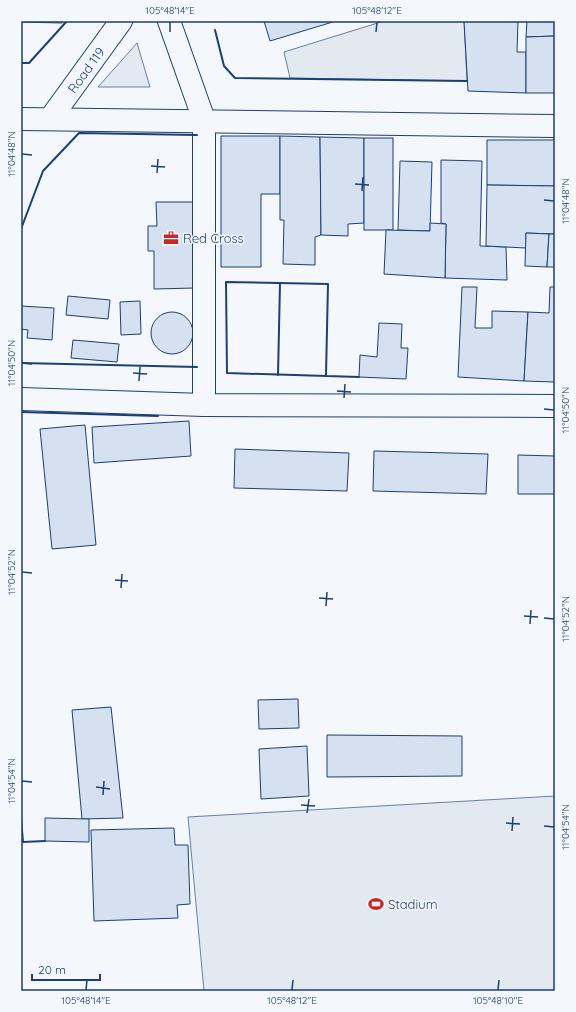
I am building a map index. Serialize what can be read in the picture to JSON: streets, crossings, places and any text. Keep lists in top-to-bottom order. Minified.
{"streets":{"street":["Road 119"]},"places":{"office":["Red Cross"],"sports":["Stadium"]},"scale_bar":"20 m","coordinates":["105°48'14\"E","105°48'12\"E","11°04'48\"N","11°04'50\"N","11°04'52\"N","11°04'54\"N","105°48'10\"E"]}
